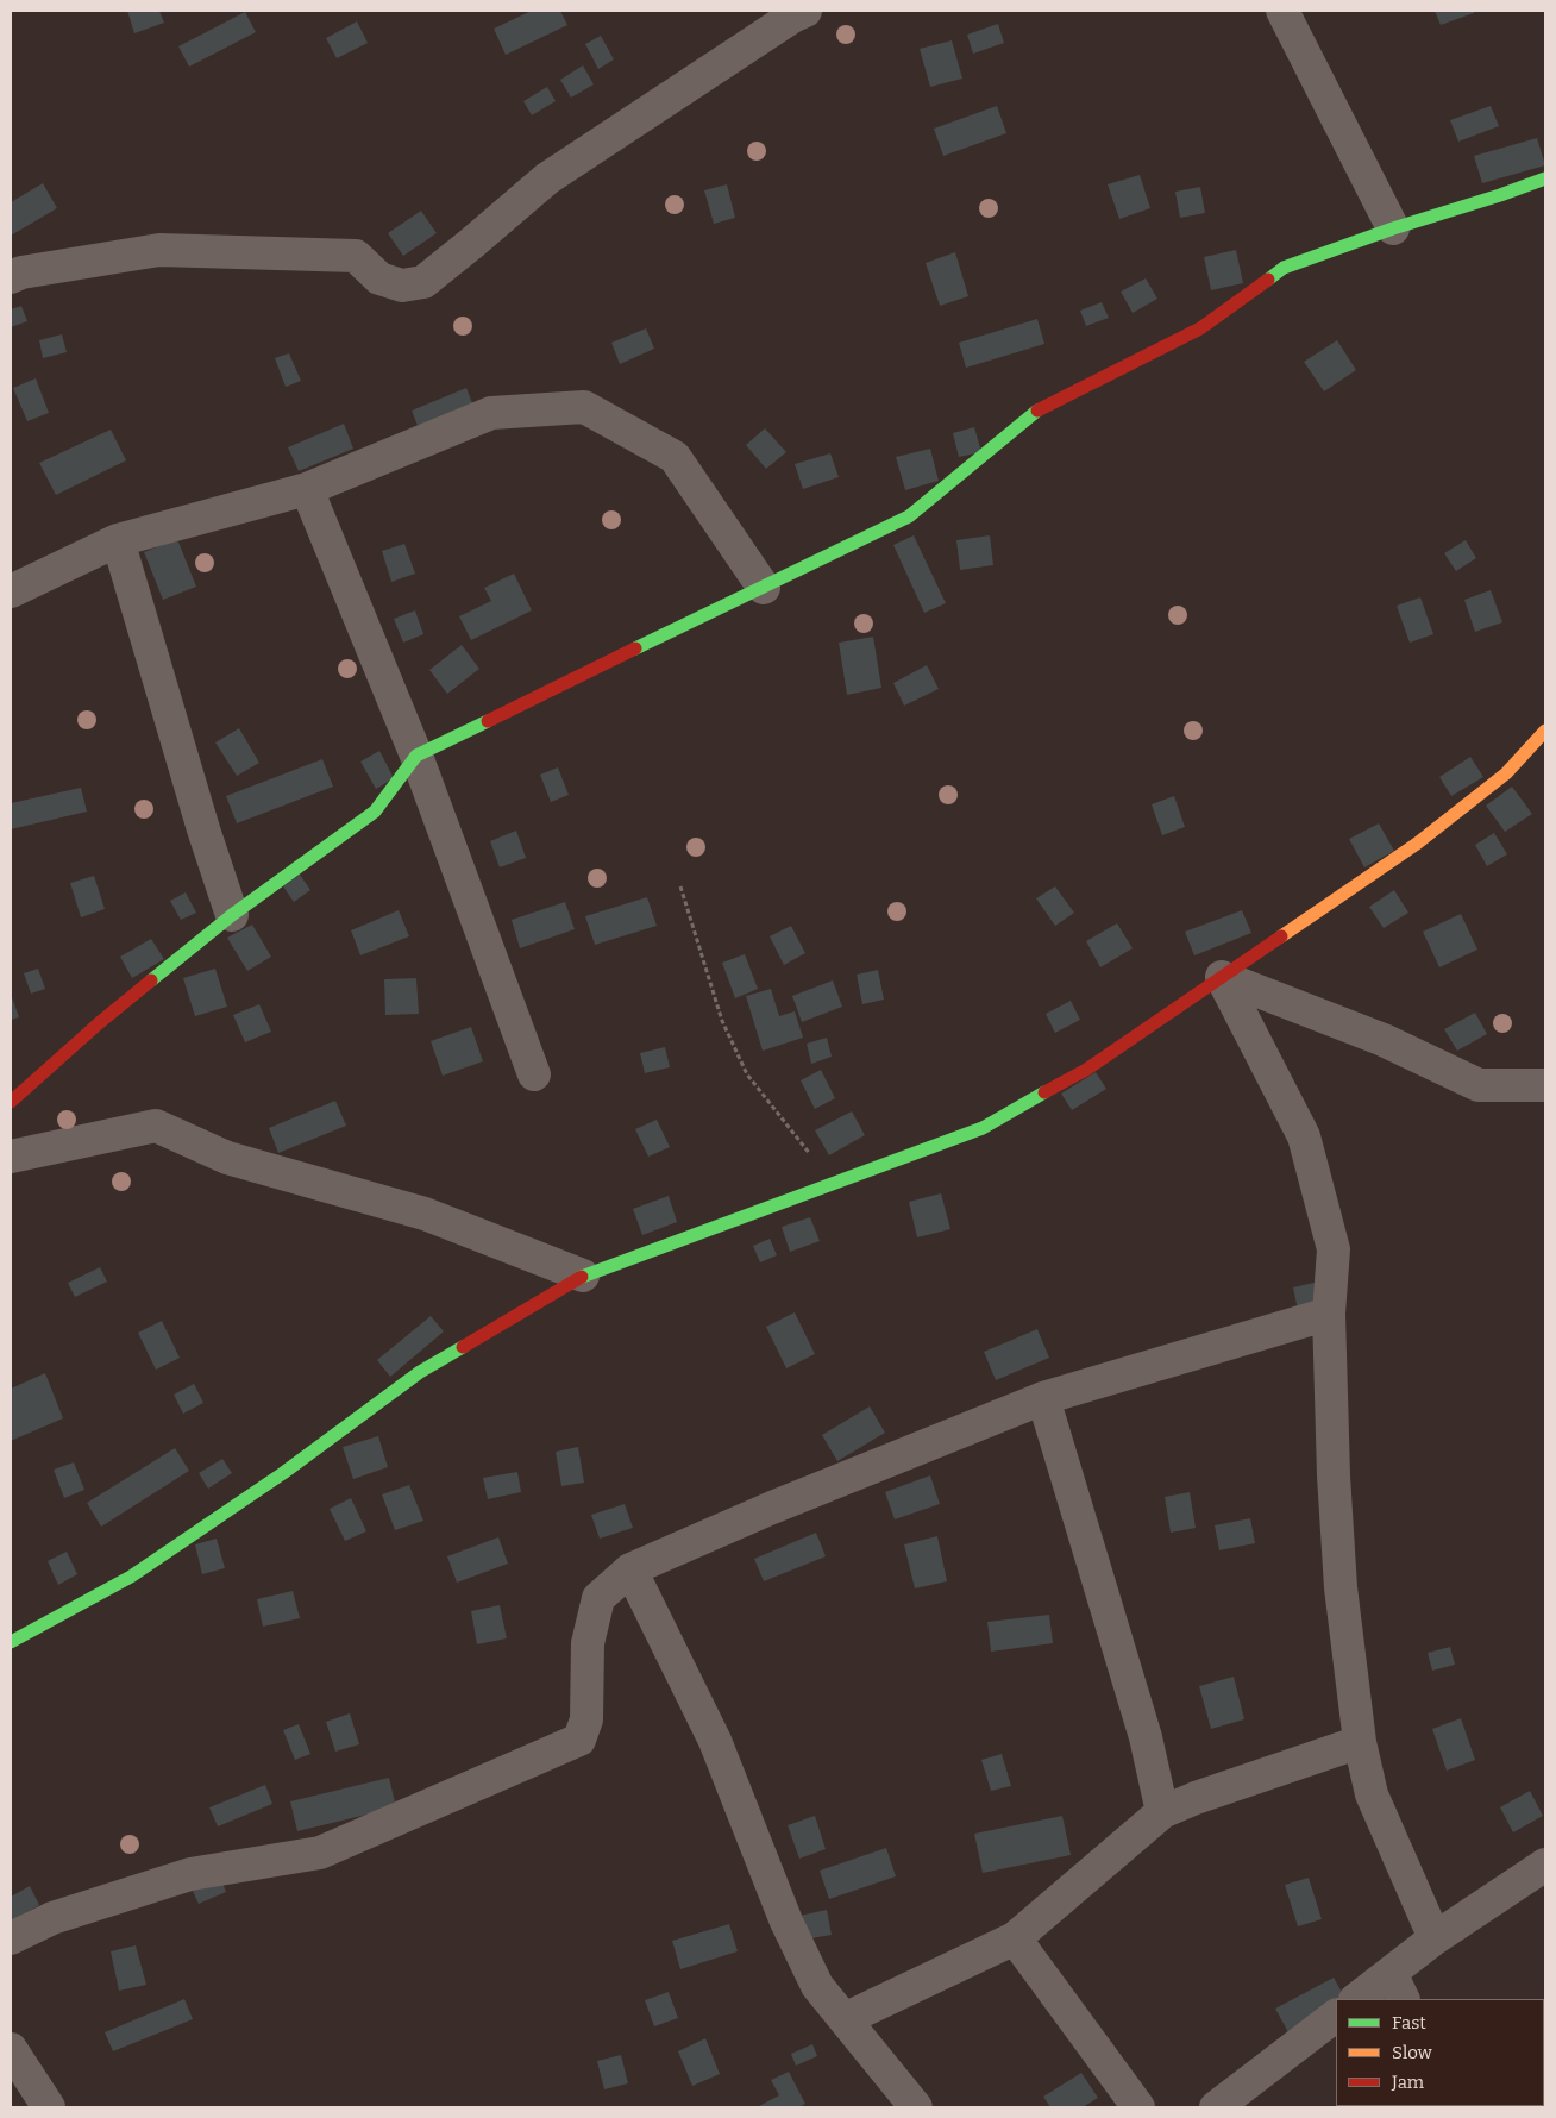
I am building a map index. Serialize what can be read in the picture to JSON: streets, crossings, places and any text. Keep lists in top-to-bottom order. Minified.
{"legend":["Fast","Slow","Jam"]}
